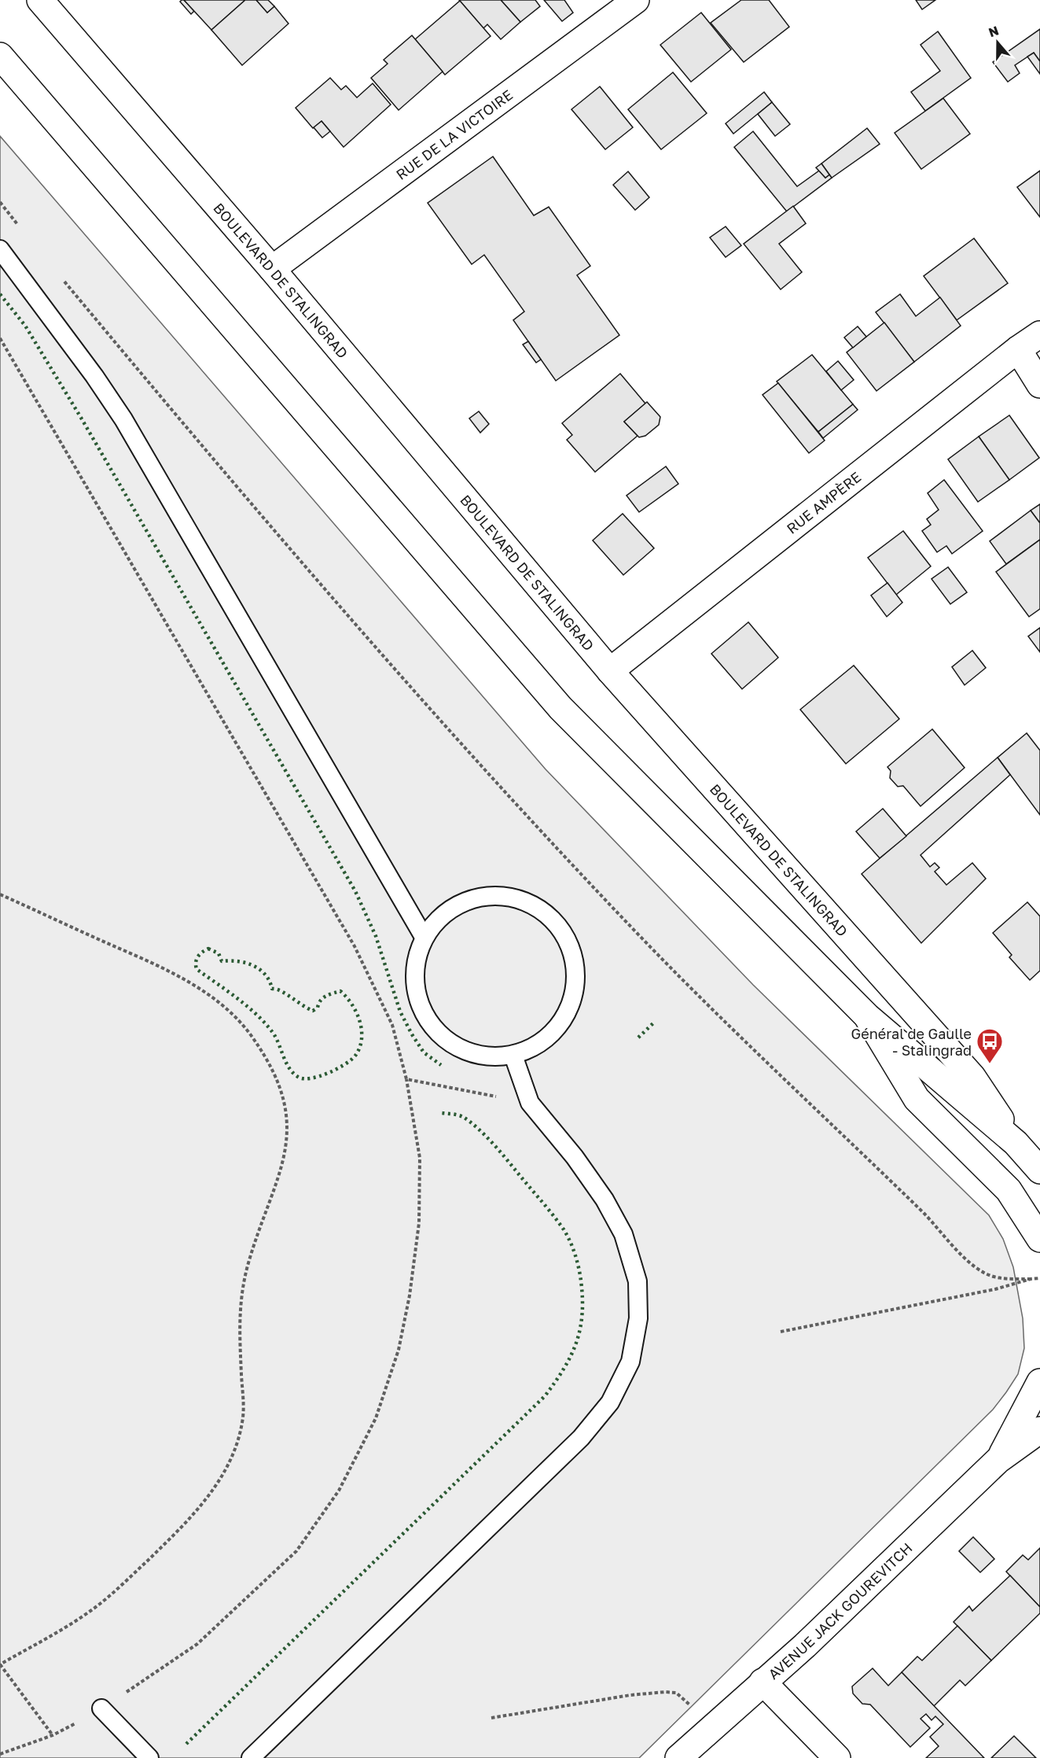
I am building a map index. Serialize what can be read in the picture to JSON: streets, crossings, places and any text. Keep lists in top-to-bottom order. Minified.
{"streets":{"main road":["RUE DE LA VICTOIRE","BOULEVARD DE STALINGRAD","RUE AMPÈRE","AVENUE JACK GOUREVITCH"]},"crossings":[["RUE DE LA VICTOIRE","BOULEVARD DE STALINGRAD"],["BOULEVARD DE STALINGRAD","RUE AMPÈRE"]],"places":{"bus stop":["Général de Gaulle - Stalingrad"]},"north":"top"}
